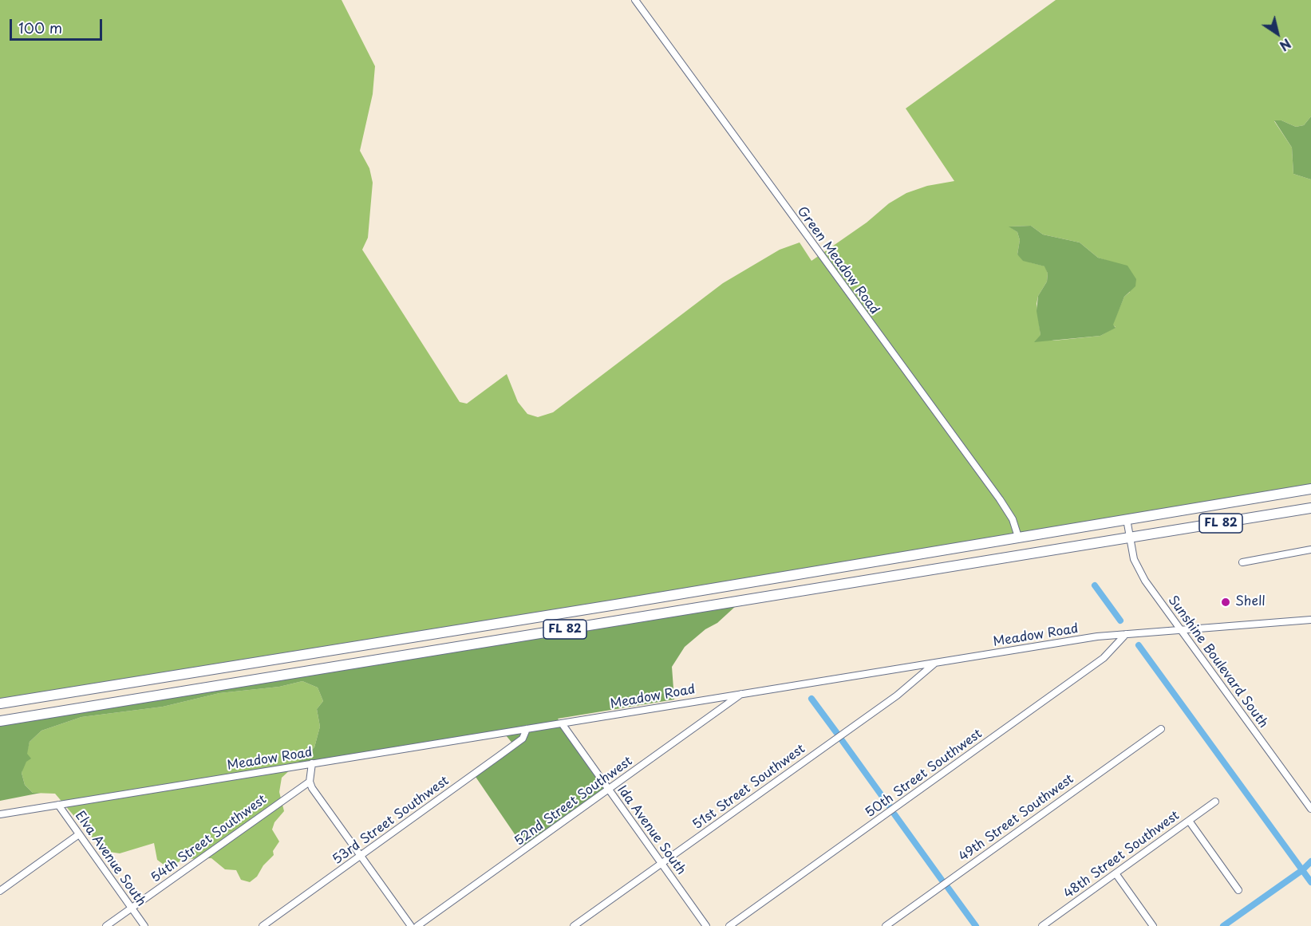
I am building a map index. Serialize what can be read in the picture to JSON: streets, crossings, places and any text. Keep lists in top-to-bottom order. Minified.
{"streets":{"highway":["FL 82"],"street":["Green Meadow Road","Meadow Road","Sunshine Boulevard South","50th Street Southwest","51st Street Southwest","52nd Street Southwest","49th Street Southwest","53rd Street Southwest","Ida Avenue South","54th Street Southwest","48th Street Southwest","Elva Avenue South"]},"crossings":[["Green Meadow Road","FL 82"],["FL 82","Sunshine Boulevard South"],["Meadow Road","Sunshine Boulevard South"],["Meadow Road","50th Street Southwest"],["Meadow Road","51st Street Southwest"],["Meadow Road","52nd Street Southwest"],["Meadow Road","53rd Street Southwest"],["Meadow Road","Ida Avenue South"],["Meadow Road","Elva Avenue South"],["51st Street Southwest","Ida Avenue South"],["52nd Street Southwest","Ida Avenue South"],["54th Street Southwest","Elva Avenue South"]],"places":["Shell"],"scale_bar":"100 m","north":"bottom right"}
